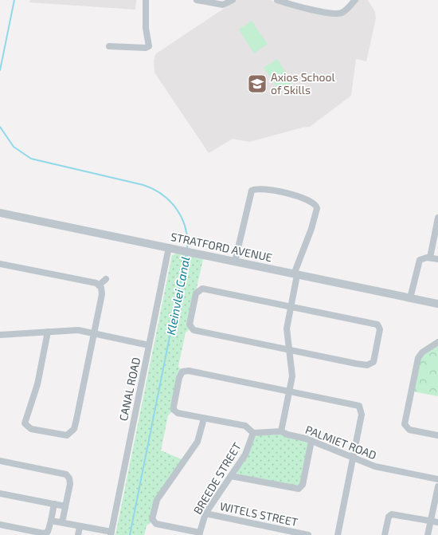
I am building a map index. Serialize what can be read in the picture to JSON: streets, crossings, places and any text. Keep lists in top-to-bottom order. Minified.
{"streets":{"street":["STRATFORD AVENUE","CANAL ROAD","PALMIET ROAD","BREEDE STREET","WITELS STREET"]},"crossings":[["STRATFORD AVENUE","CANAL ROAD"],["PALMIET ROAD","BREEDE STREET"],["BREEDE STREET","WITELS STREET"]],"water":["Kleinvlei Canal"],"places":{"school or university":["Axios School of Skills"]}}
